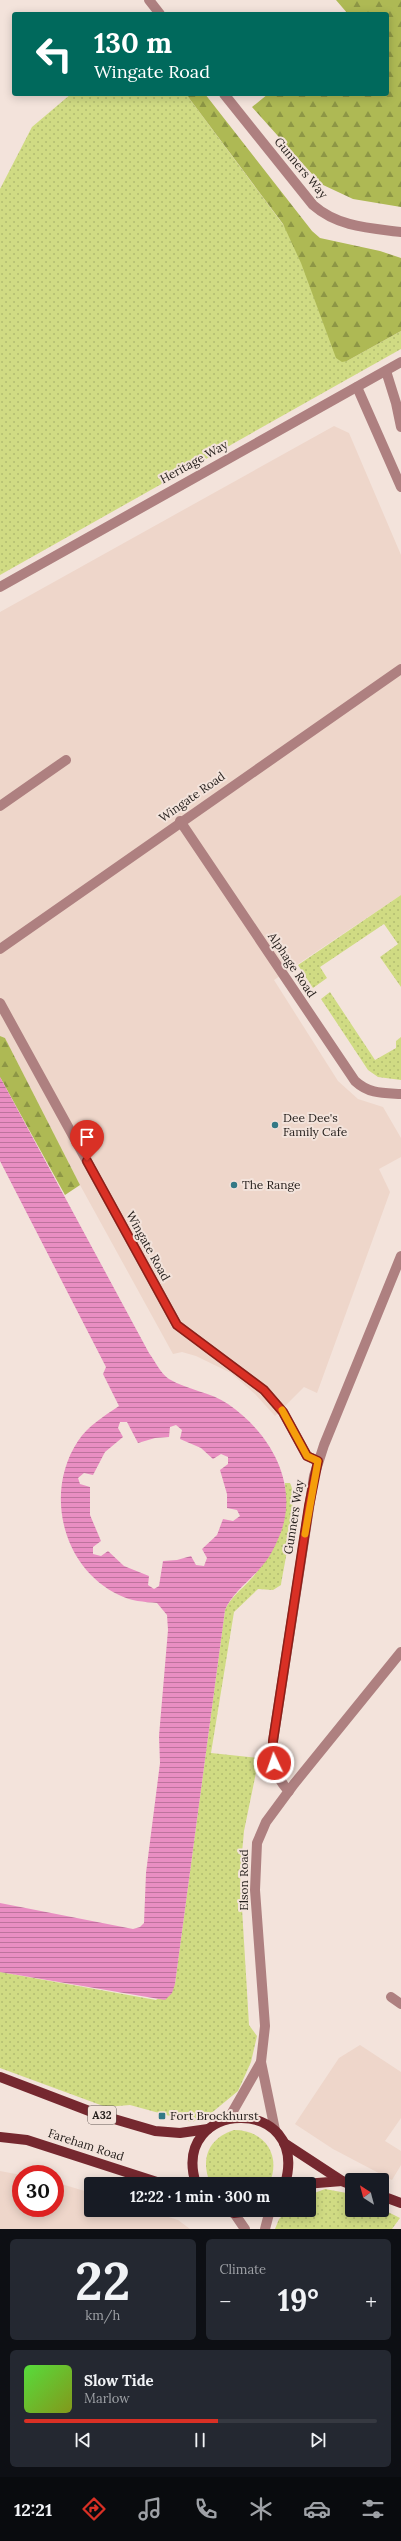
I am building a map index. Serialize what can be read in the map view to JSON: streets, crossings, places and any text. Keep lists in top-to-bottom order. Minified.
{"streets":{"main road":["A32","Fareham Road"],"street":["Gunners Way","Heritage Way","Wingate Road","Alphage Road","Elson Road"]},"crossings":[["Gunners Way","Wingate Road"],["Gunners Way","Elson Road"],["Wingate Road","Alphage Road"]],"places":{"other":["Dee Dee's Family Cafe","The Range"],"transit":["Fort Brockhurst"]},"north":"top left","page":{"turn":["130 m","Wingate Road"],"limit":"30","trip":"12:22 · 1 min · 300 m","tile":[["22","km/h"],"Climate"],"heat":["−","19°","+"],"song":["Slow Tide","Marlow"],"tabs":"12:21"}}
